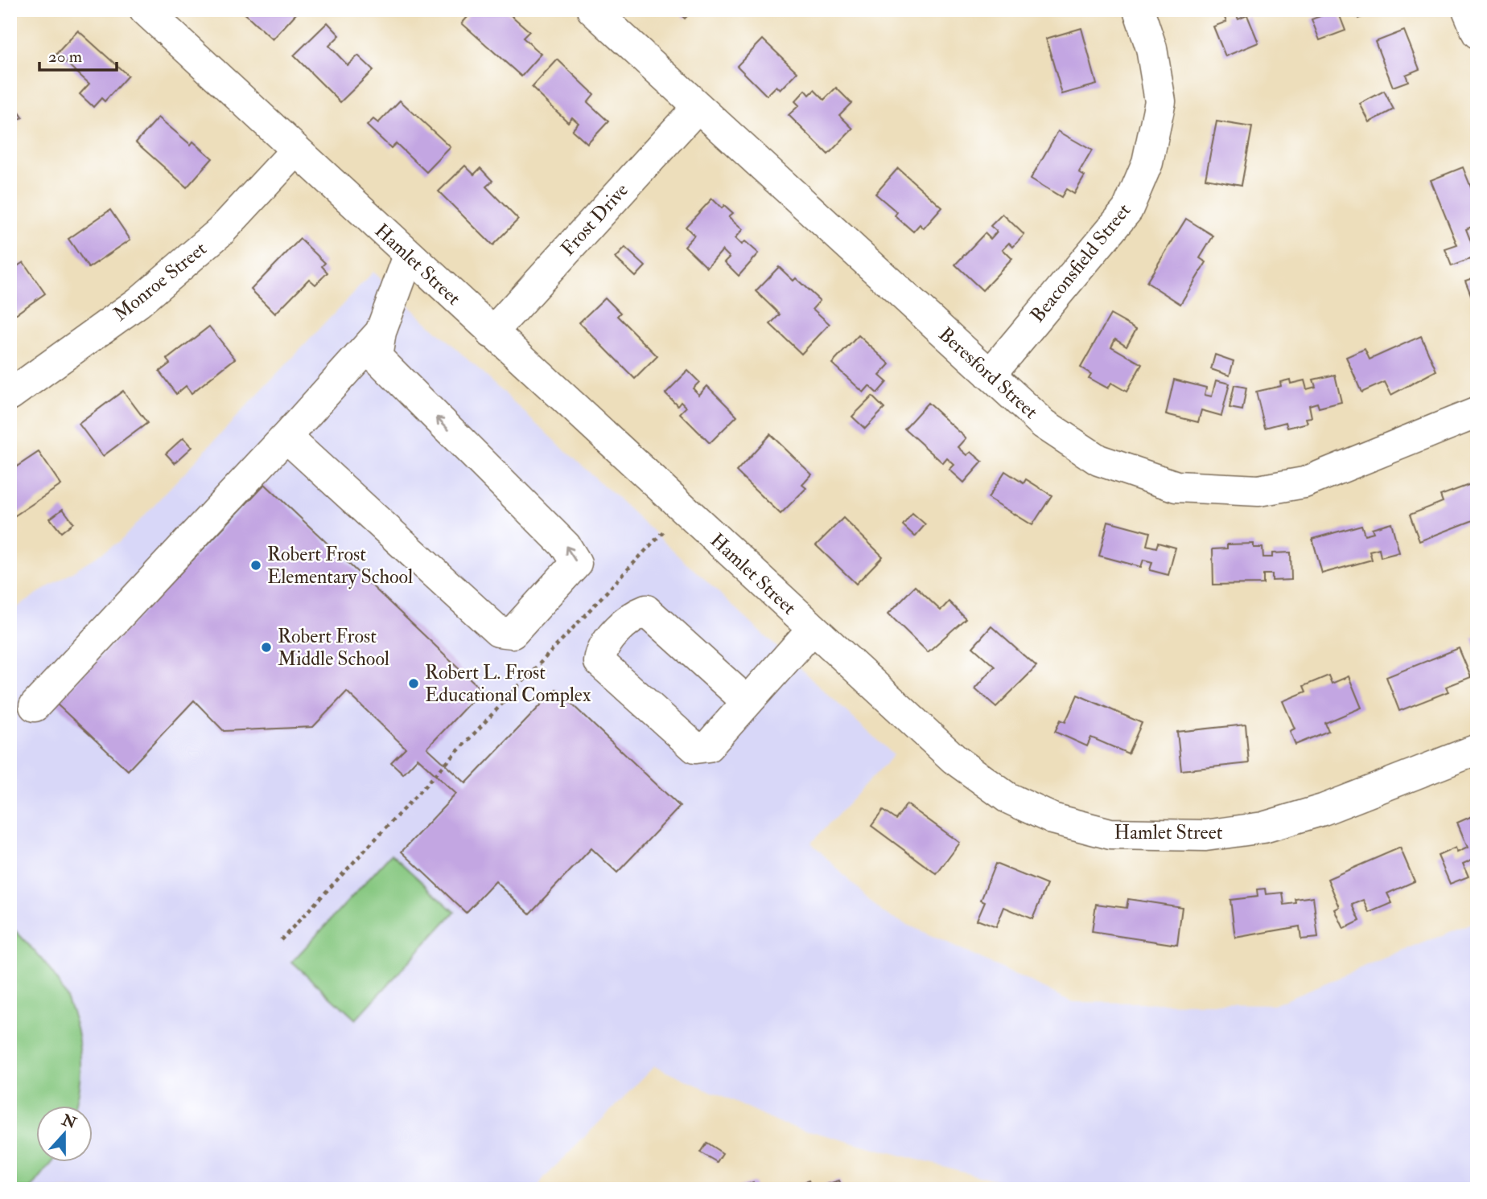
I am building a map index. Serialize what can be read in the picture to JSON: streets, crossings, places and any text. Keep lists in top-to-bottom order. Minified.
{"streets":{"street":["Frost Drive","Beaconsfield Street","Hamlet Street","Monroe Street","Beresford Street"]},"crossings":[["Frost Drive","Hamlet Street"],["Frost Drive","Beresford Street"],["Beaconsfield Street","Beresford Street"],["Hamlet Street","Monroe Street"]],"places":["Robert Frost Elementary School","Robert Frost Middle School","Robert L. Frost Educational Complex"],"scale_bar":"20 m","north":"top"}
